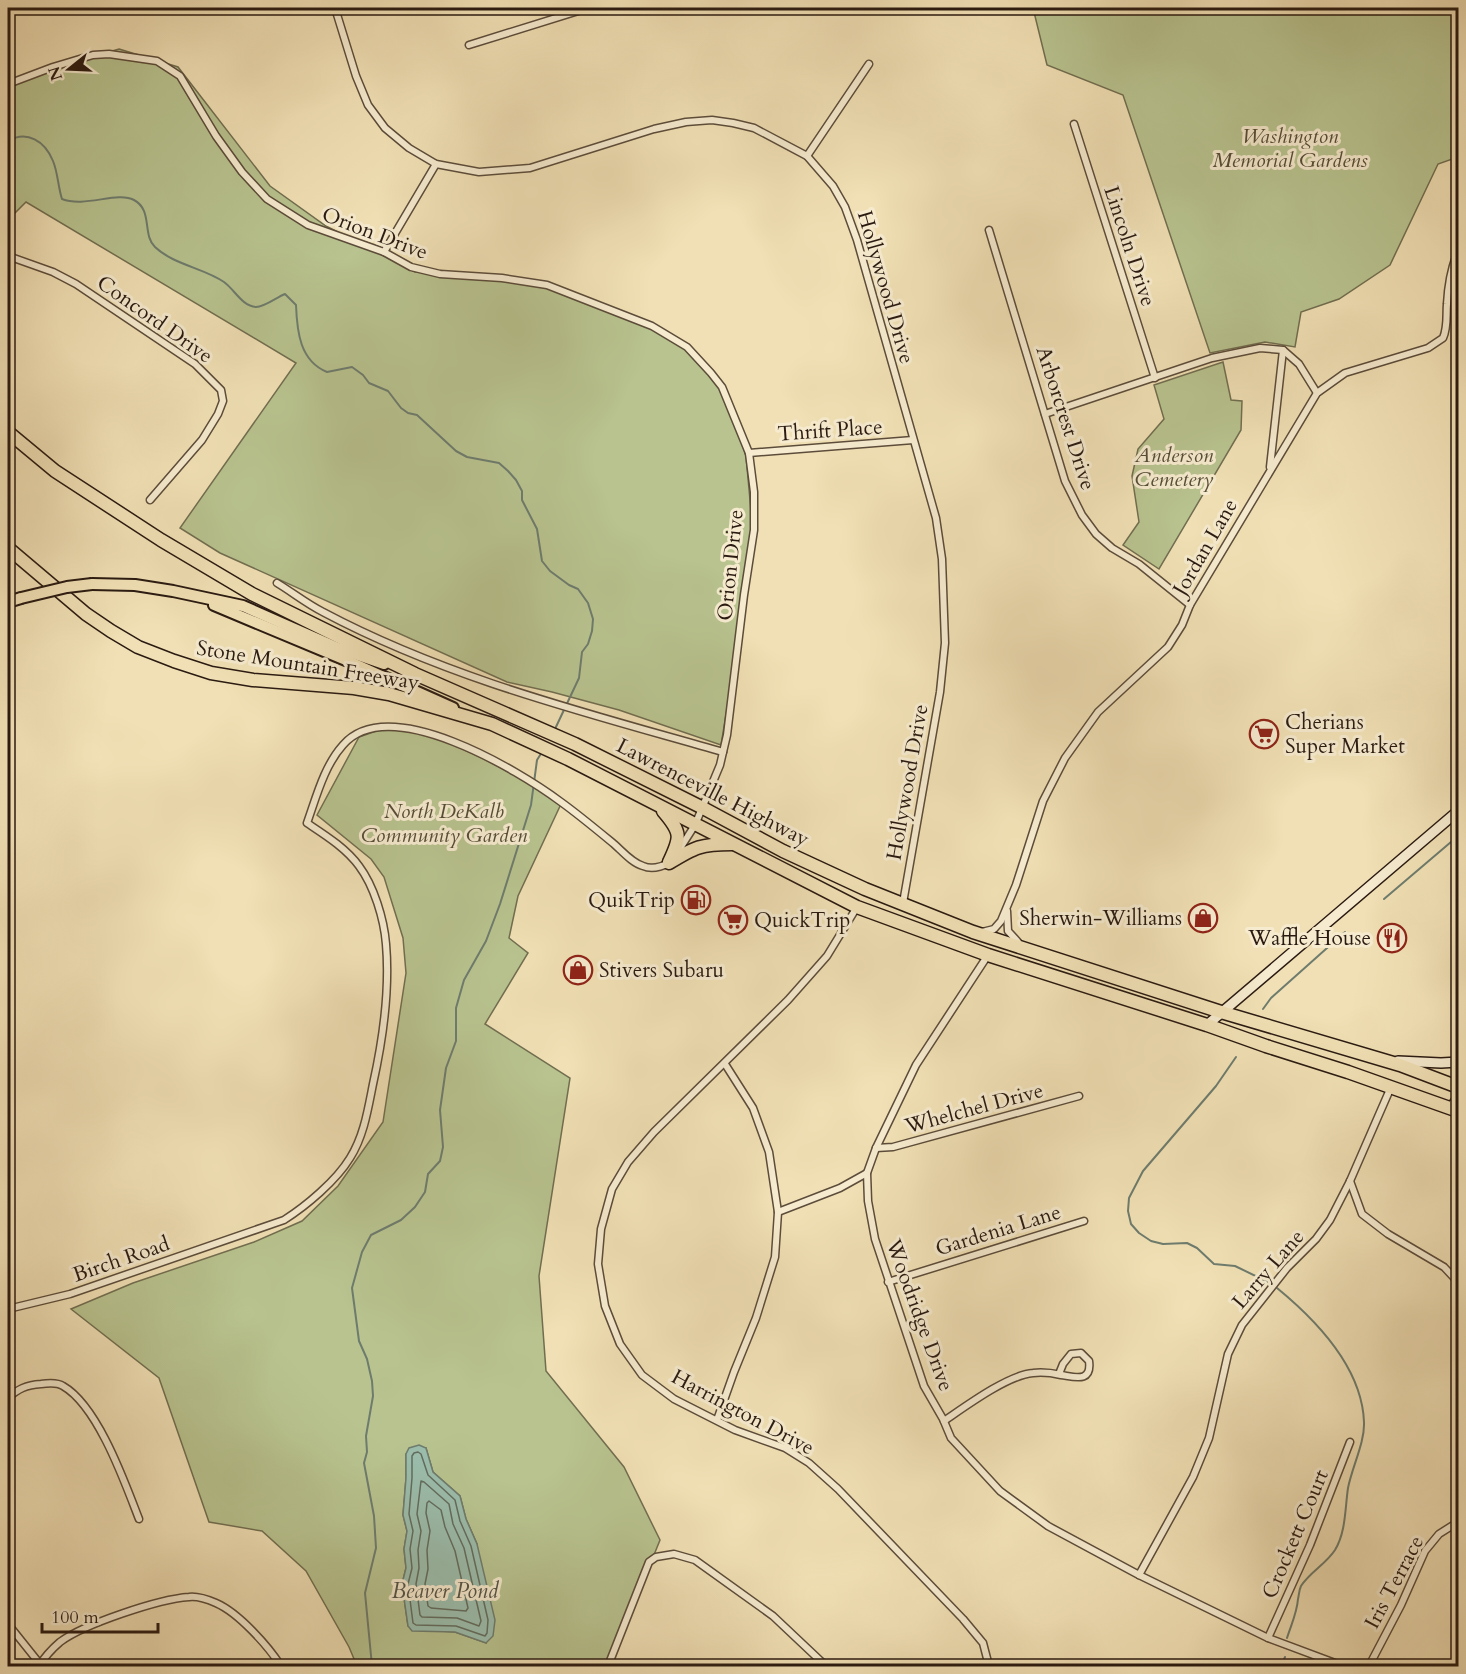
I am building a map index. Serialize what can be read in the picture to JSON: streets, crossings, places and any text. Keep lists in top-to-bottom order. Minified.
{"streets":{"highway":["Stone Mountain Freeway","Lawrenceville Highway"],"street":["Orion Drive","Lincoln Drive","Hollywood Drive","Concord Drive","Arborcrest Drive","Thrift Place","Jordan Lane","Whelchel Drive","Gardenia Lane","Birch Road","Larry Lane","Woodridge Drive","Harrington Drive","Crockett Court","Iris Terrace"]},"crossings":[["Orion Drive","Thrift Place"],["Orion Drive","Lawrenceville Highway"],["Orion Drive","Birch Road"],["Hollywood Drive","Thrift Place"],["Hollywood Drive","Lawrenceville Highway"],["Arborcrest Drive","Jordan Lane"],["Jordan Lane","Lawrenceville Highway"],["Stone Mountain Freeway","Lawrenceville Highway"],["Lawrenceville Highway","Larry Lane"],["Lawrenceville Highway","Woodridge Drive"],["Lawrenceville Highway","Harrington Drive"],["Whelchel Drive","Woodridge Drive"],["Gardenia Lane","Woodridge Drive"],["Larry Lane","Woodridge Drive"],["Woodridge Drive","Crockett Court"]],"water":["Beaver Pond"],"parks":["Washington Memorial Gardens","Anderson Cemetery","North DeKalb Community Garden"],"places":{"supermarket":["Cherians Super Market","QuickTrip"],"fuel station":["QuikTrip"],"shop":["Sherwin-Williams","Stivers Subaru"],"restaurant":["Waffle House"]},"scale_bar":"100 m","north":"left"}
